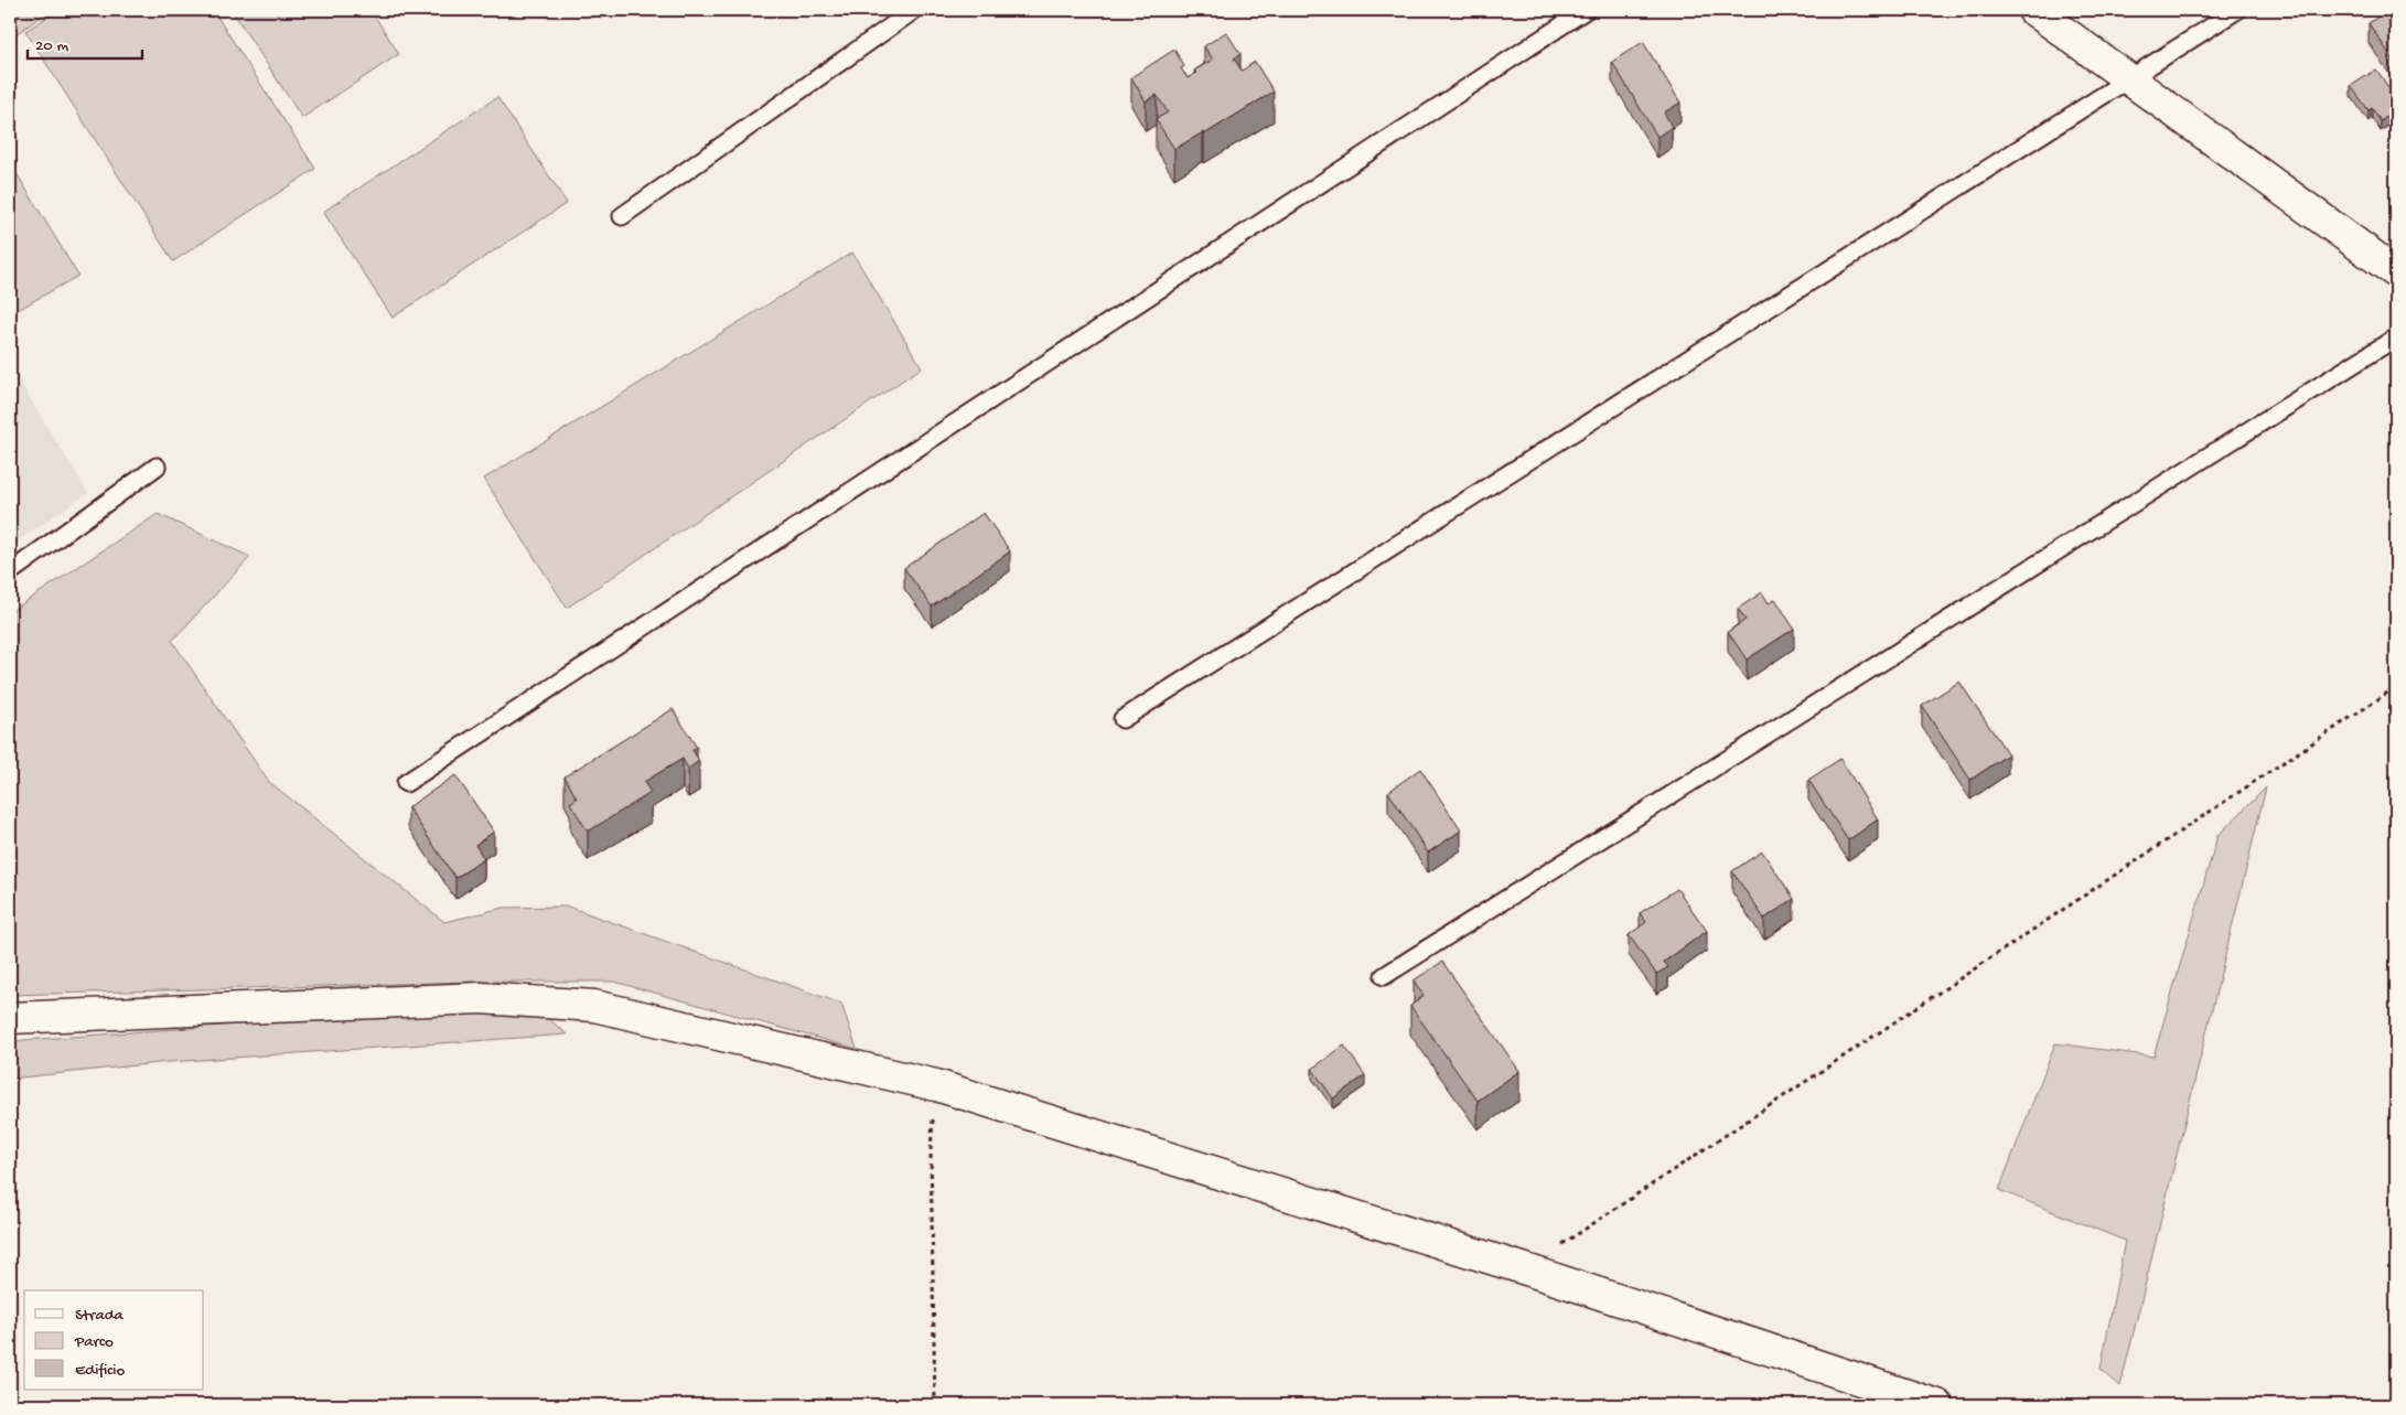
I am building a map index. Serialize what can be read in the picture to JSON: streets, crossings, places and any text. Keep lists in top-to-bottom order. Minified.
{"legend":["Strada","Parco","Edificio"],"scale_bar":"20 m"}
